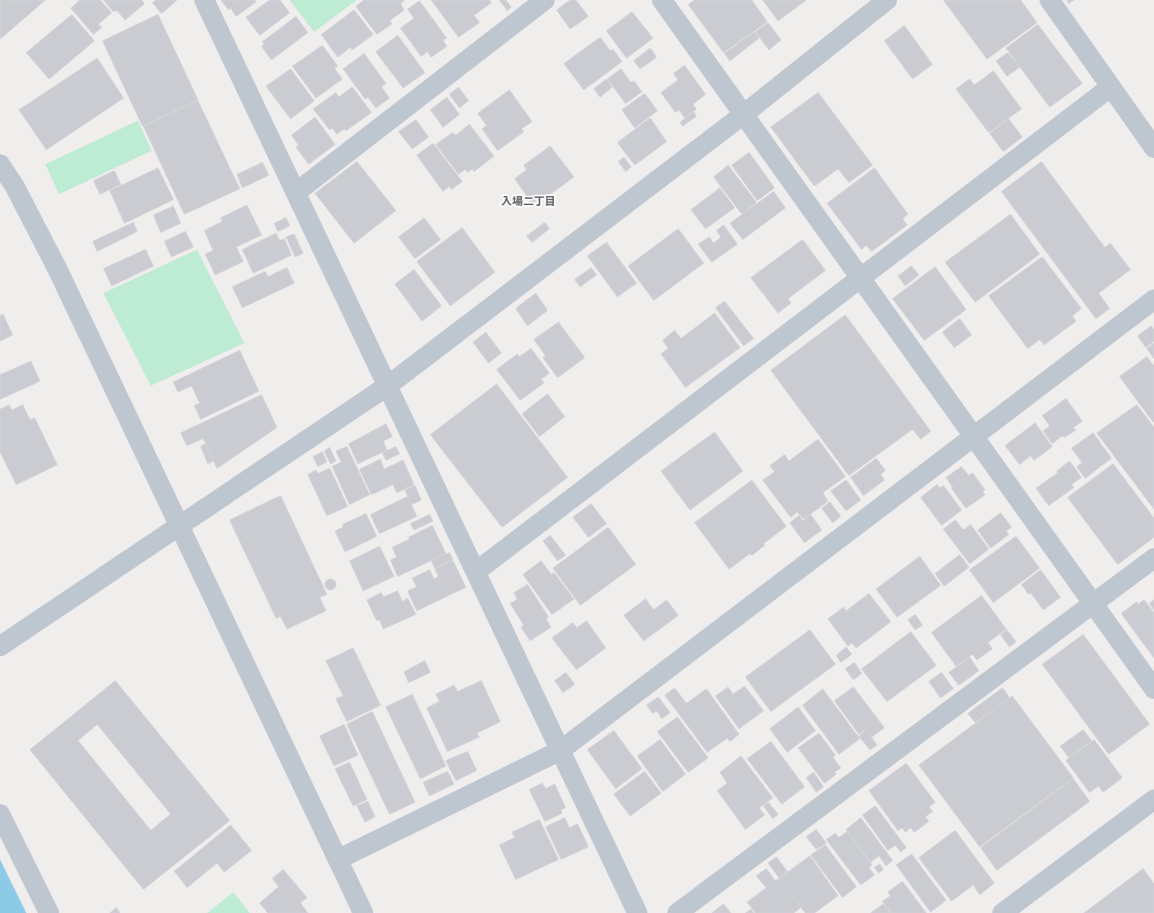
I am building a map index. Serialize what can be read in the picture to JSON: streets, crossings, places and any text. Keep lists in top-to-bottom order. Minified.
{"districts":["入場二丁目"]}
